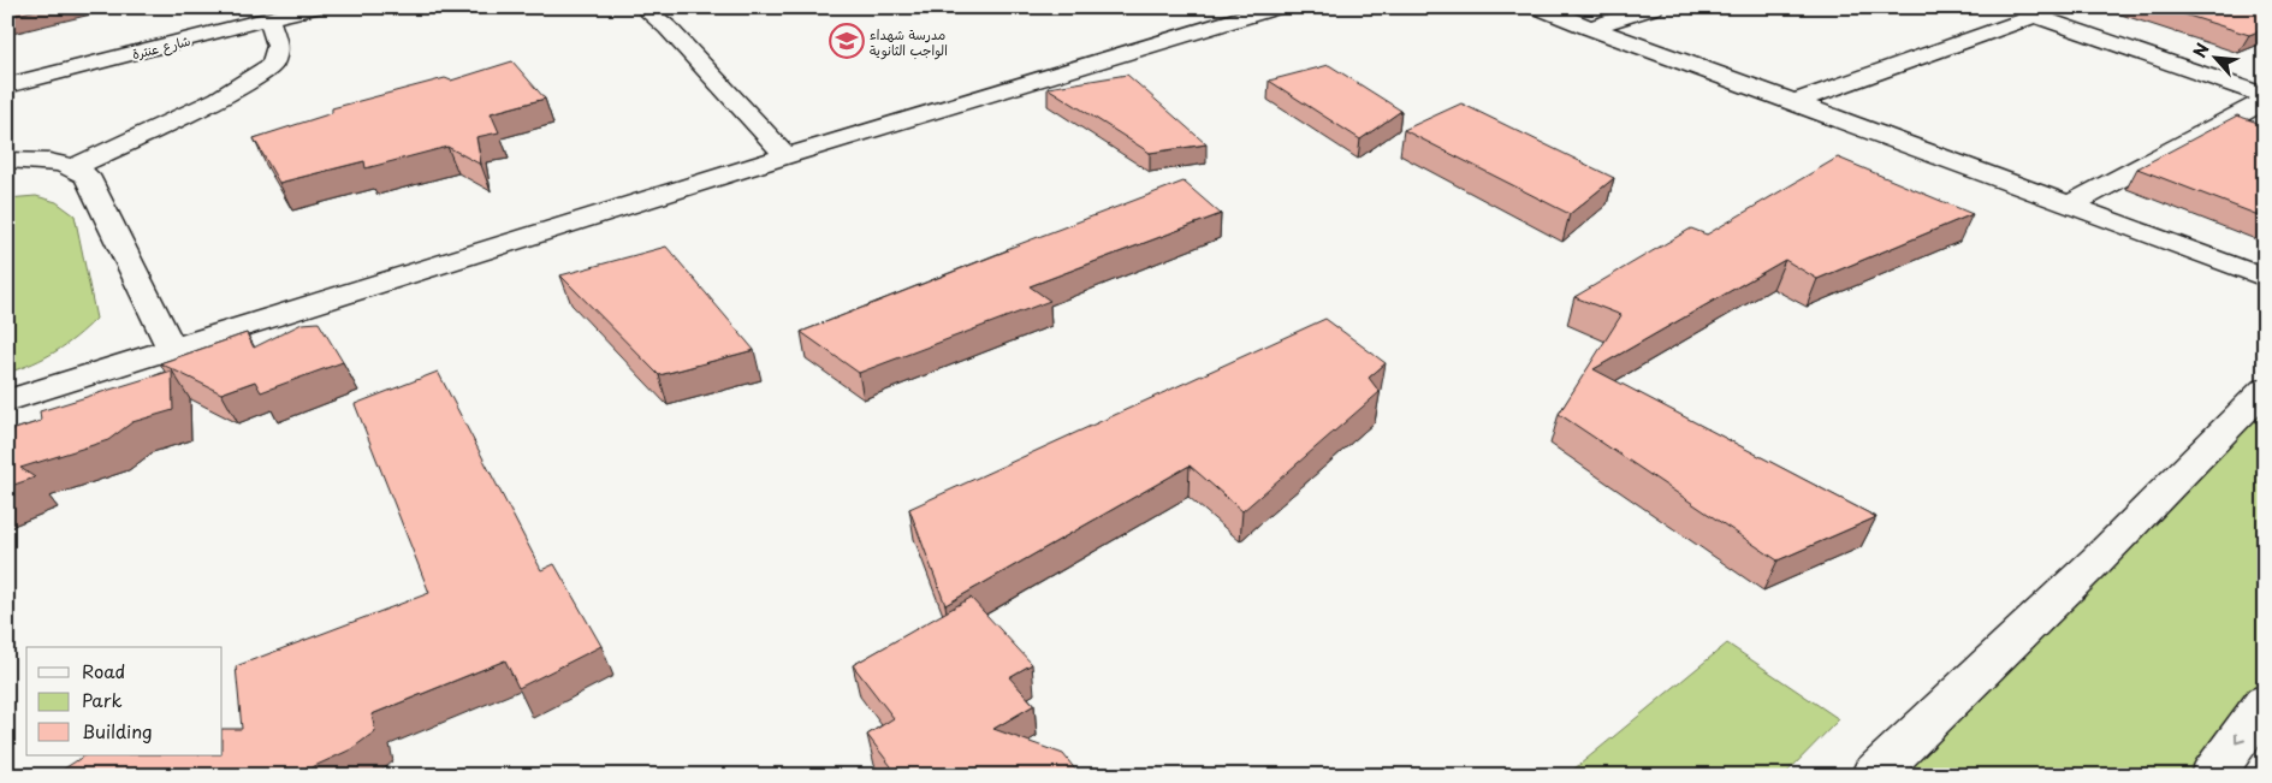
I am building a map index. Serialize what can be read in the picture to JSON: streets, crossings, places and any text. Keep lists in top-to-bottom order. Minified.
{"streets":{"street":["شارع عنترة"]},"places":{"school or university":["مدرسة شهداء الواجب الثانوية"]},"legend":["Road","Park","Building"],"north":"top left"}
